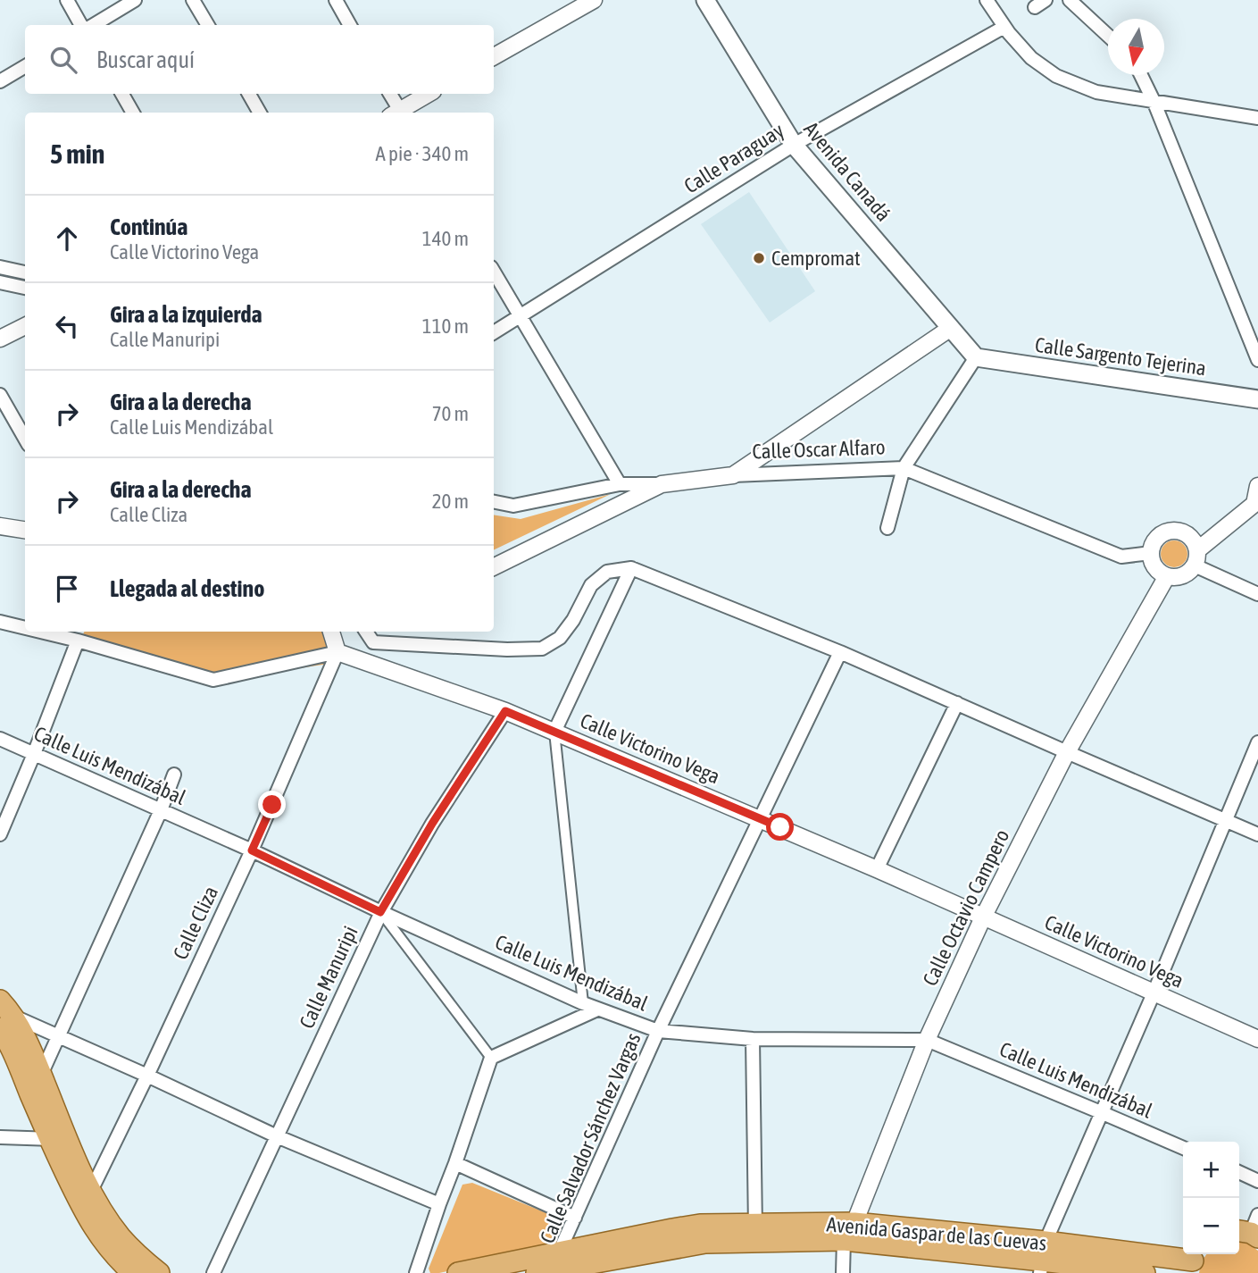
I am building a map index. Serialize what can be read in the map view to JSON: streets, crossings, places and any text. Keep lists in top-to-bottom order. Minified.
{"streets":{"main road":["Avenida Canadá","Calle Sargento Tejerina","Avenida Gaspar de las Cuevas"],"street":["Calle Paraguay","Calle Oscar Alfaro","Calle Victorino Vega","Calle Luis Mendizábal","Calle Octavio Campero","Calle Cliza","Calle Manuripi","Calle Salvador Sánchez Vargas"]},"crossings":[["Calle Paraguay","Avenida Canadá"],["Avenida Canadá","Calle Sargento Tejerina"],["Calle Oscar Alfaro","Calle Octavio Campero"],["Calle Victorino Vega","Calle Octavio Campero"],["Calle Victorino Vega","Calle Cliza"],["Calle Victorino Vega","Calle Manuripi"],["Calle Victorino Vega","Calle Salvador Sánchez Vargas"],["Calle Luis Mendizábal","Calle Octavio Campero"],["Calle Luis Mendizábal","Calle Cliza"],["Calle Luis Mendizábal","Calle Manuripi"],["Calle Luis Mendizábal","Calle Salvador Sánchez Vargas"],["Calle Octavio Campero","Avenida Gaspar de las Cuevas"],["Calle Salvador Sánchez Vargas","Avenida Gaspar de las Cuevas"]],"places":["Cempromat"],"north":"bottom","page":{"search":"Buscar aquí","heading":["5 min","A pie · 340 m"],"list":[["Continúa","Calle Victorino Vega","140 m"],["Gira a la izquierda","Calle Manuripi","110 m"],["Gira a la derecha","Calle Luis Mendizábal","70 m"],["Gira a la derecha","Calle Cliza","20 m"],"Llegada al destino"],"map_buttons":["+","−"]}}
